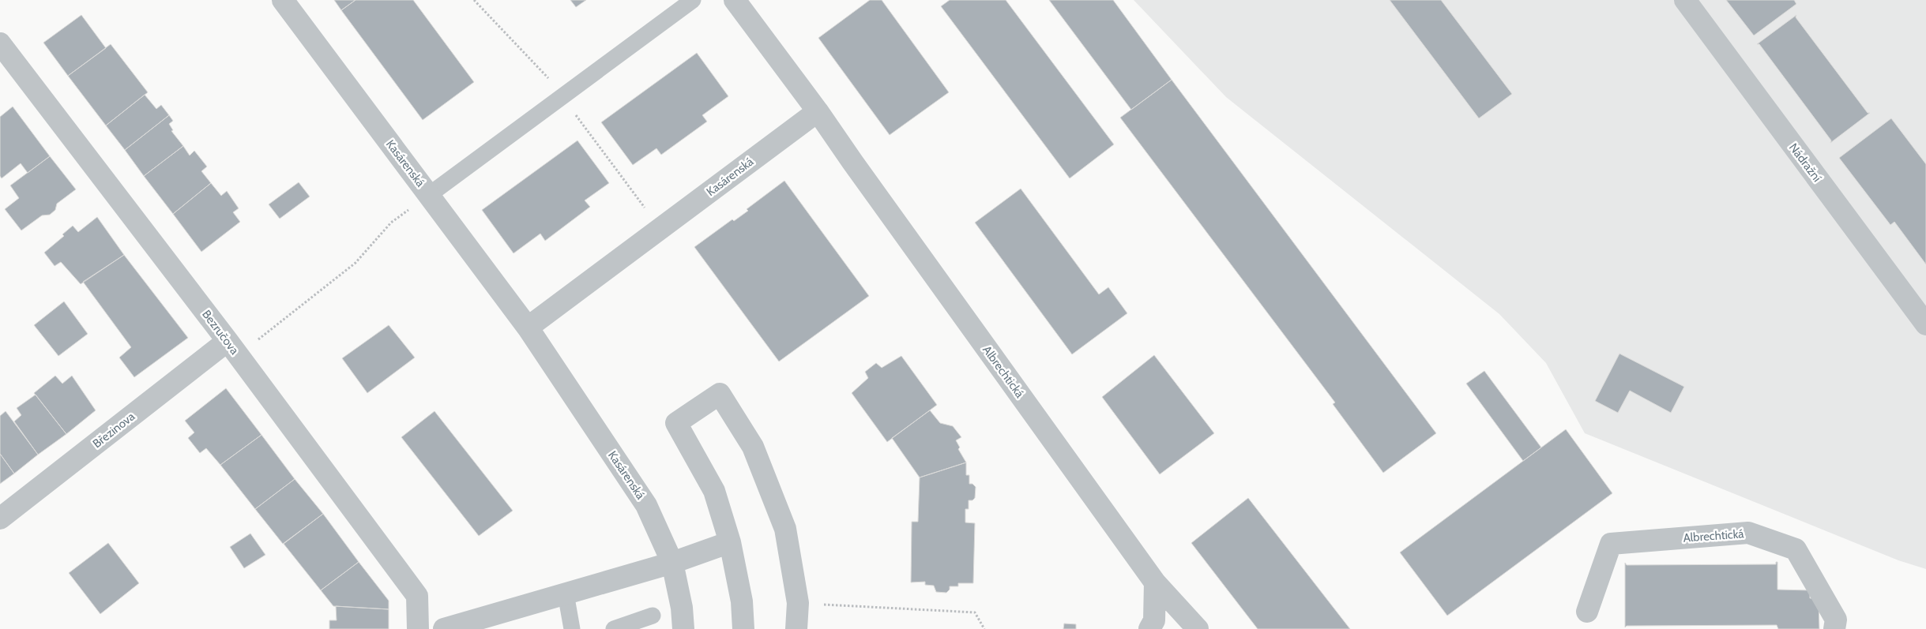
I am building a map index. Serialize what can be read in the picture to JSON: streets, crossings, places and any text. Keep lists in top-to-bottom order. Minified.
{"streets":{"street":["Nádražní","Kasárenská","Bezručova","Albrechtická","Březinova"]},"crossings":[["Kasárenská","Albrechtická"],["Bezručova","Březinova"]]}
